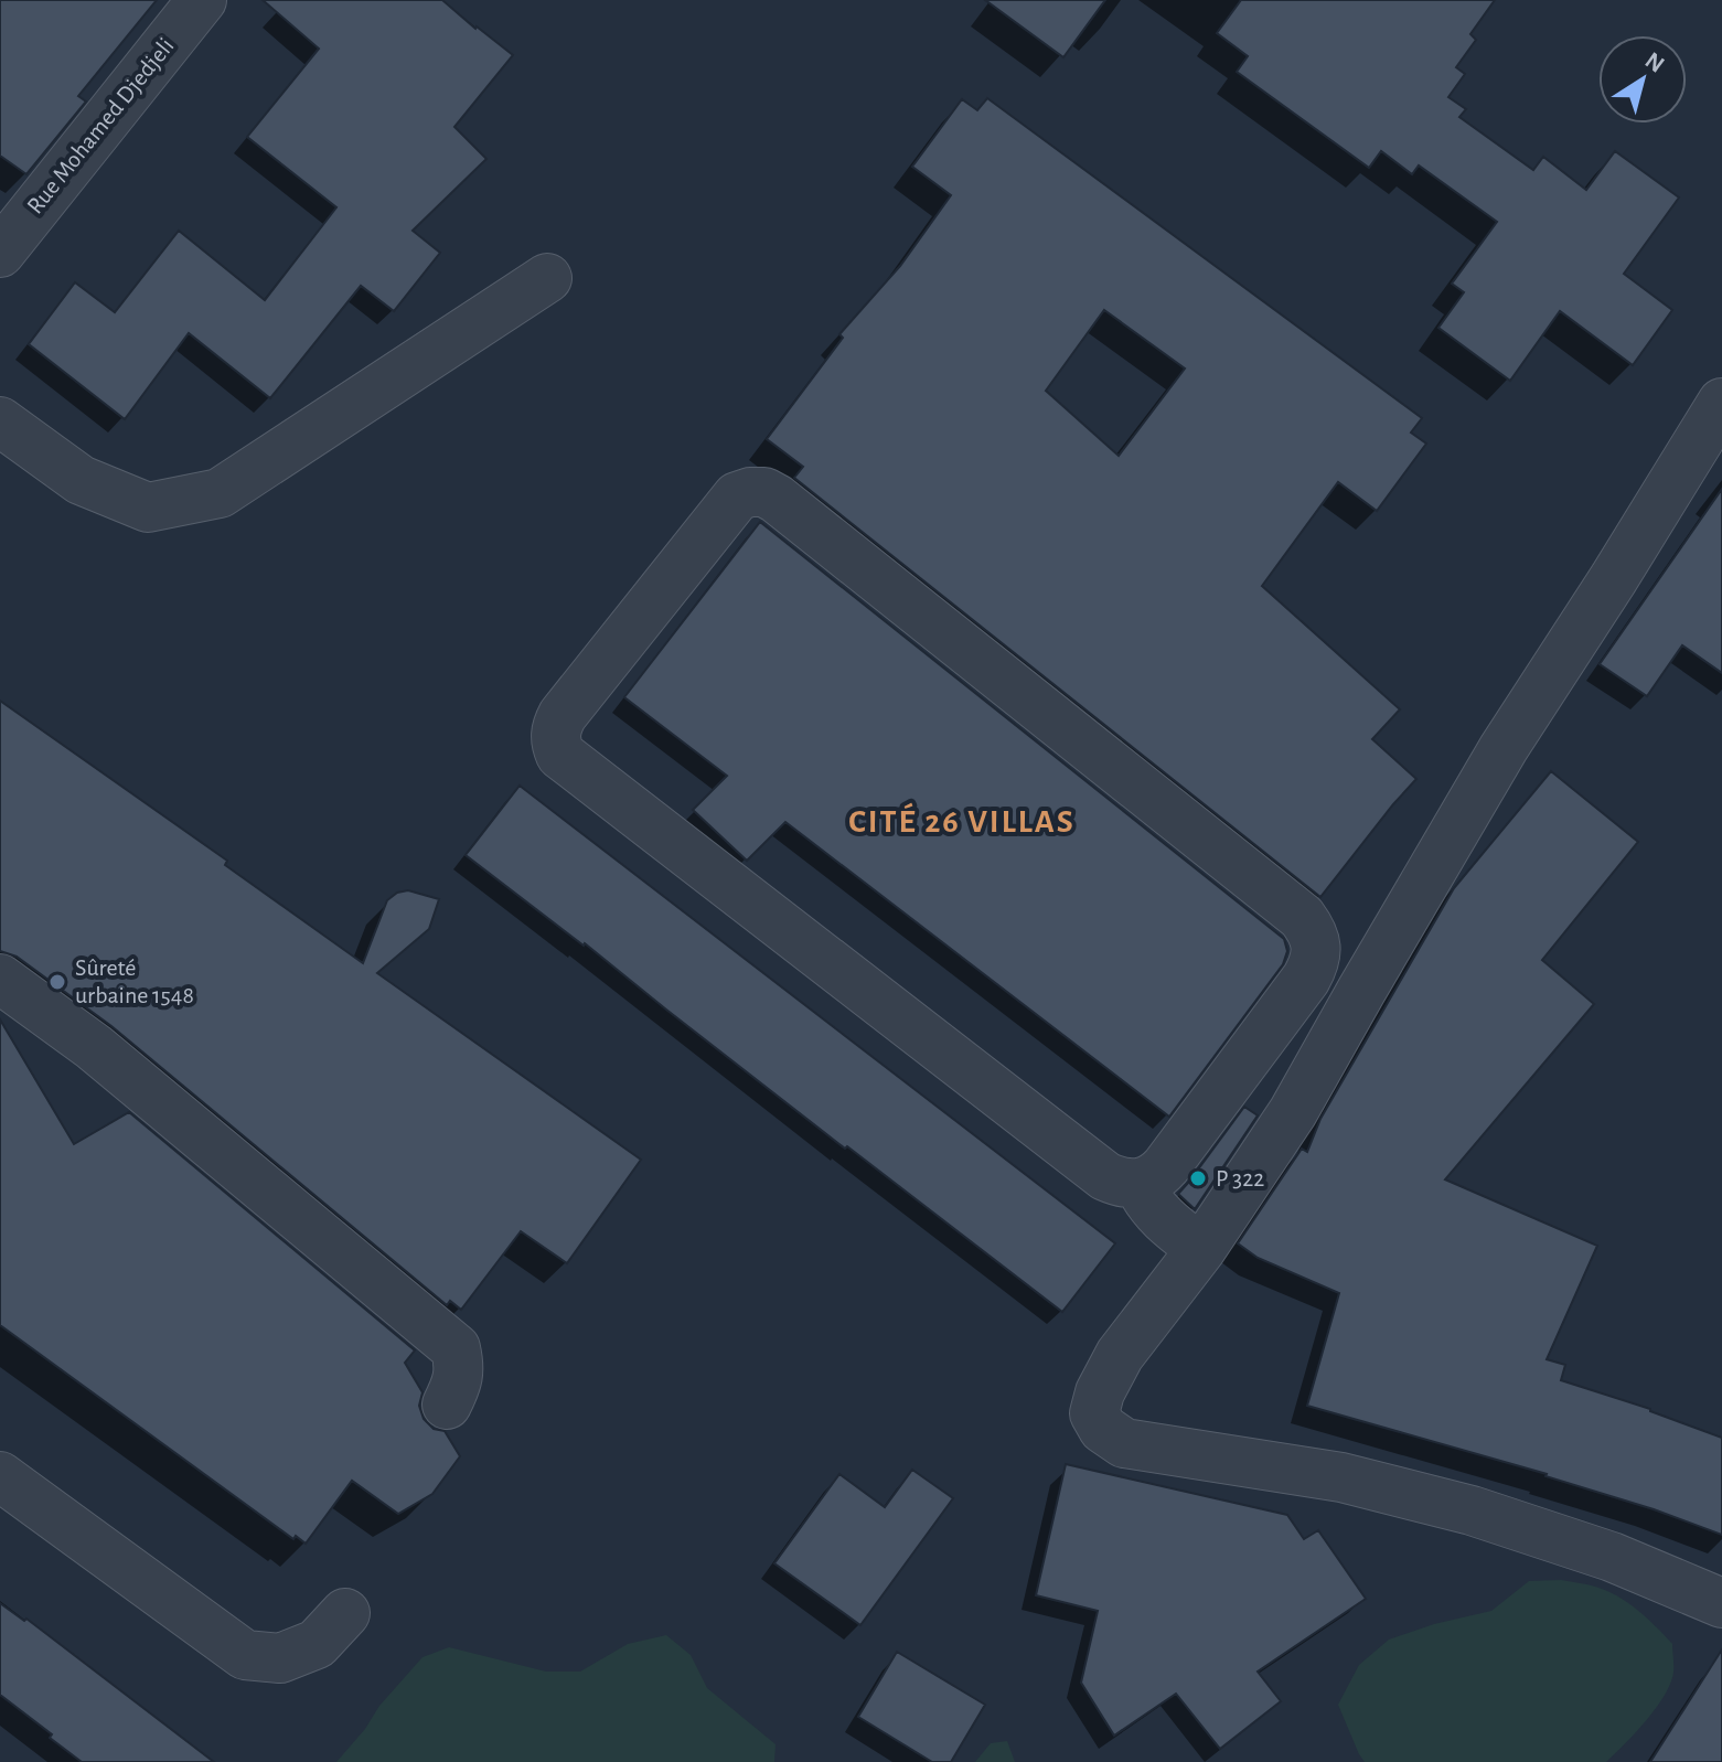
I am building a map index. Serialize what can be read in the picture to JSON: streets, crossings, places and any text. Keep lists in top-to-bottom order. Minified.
{"streets":{"street":["Rue Mohamed Djedjeli"]},"districts":["CITÉ 26 VILLAS"],"places":["Sûreté urbaine 1548","P 322"],"north":"top right"}
